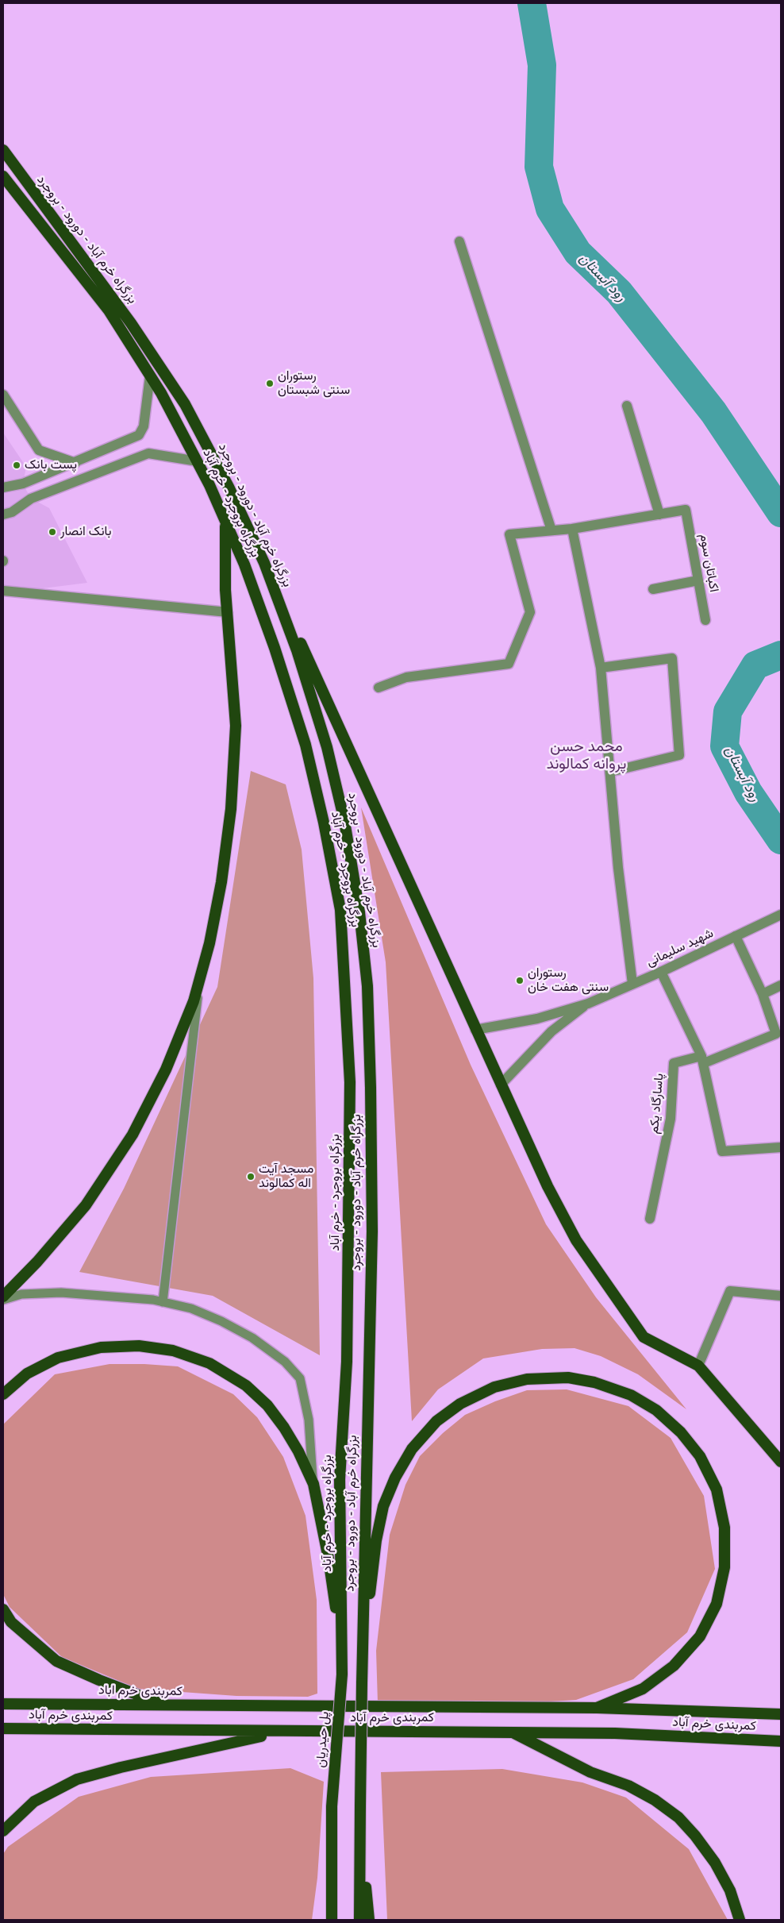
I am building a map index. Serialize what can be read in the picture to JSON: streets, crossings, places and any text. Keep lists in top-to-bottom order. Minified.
{"streets":{"highway":["بزرگراه خرم آباد - دورود - بروجرد","بزرگراه بروجرد - خرم آباد","کمربندی خرم اباد","کمربندی خرم آباد","پل حیدریان"],"street":["اکباتان سوم","شهید سلیمانی","پاسارگاد یکم"]},"crossings":[["بزرگراه بروجرد - خرم آباد","پل حیدریان"],["کمربندی خرم اباد","کمربندی خرم آباد"]],"districts":["محمد حسن پروانه کمالوند"],"water":["رود آبستان"],"places":["رستوران سنتی شبستان","پست بانک","بانک انصار","رستوران سنتی هفت خان","مسجد آیت اله کمالوند"]}
